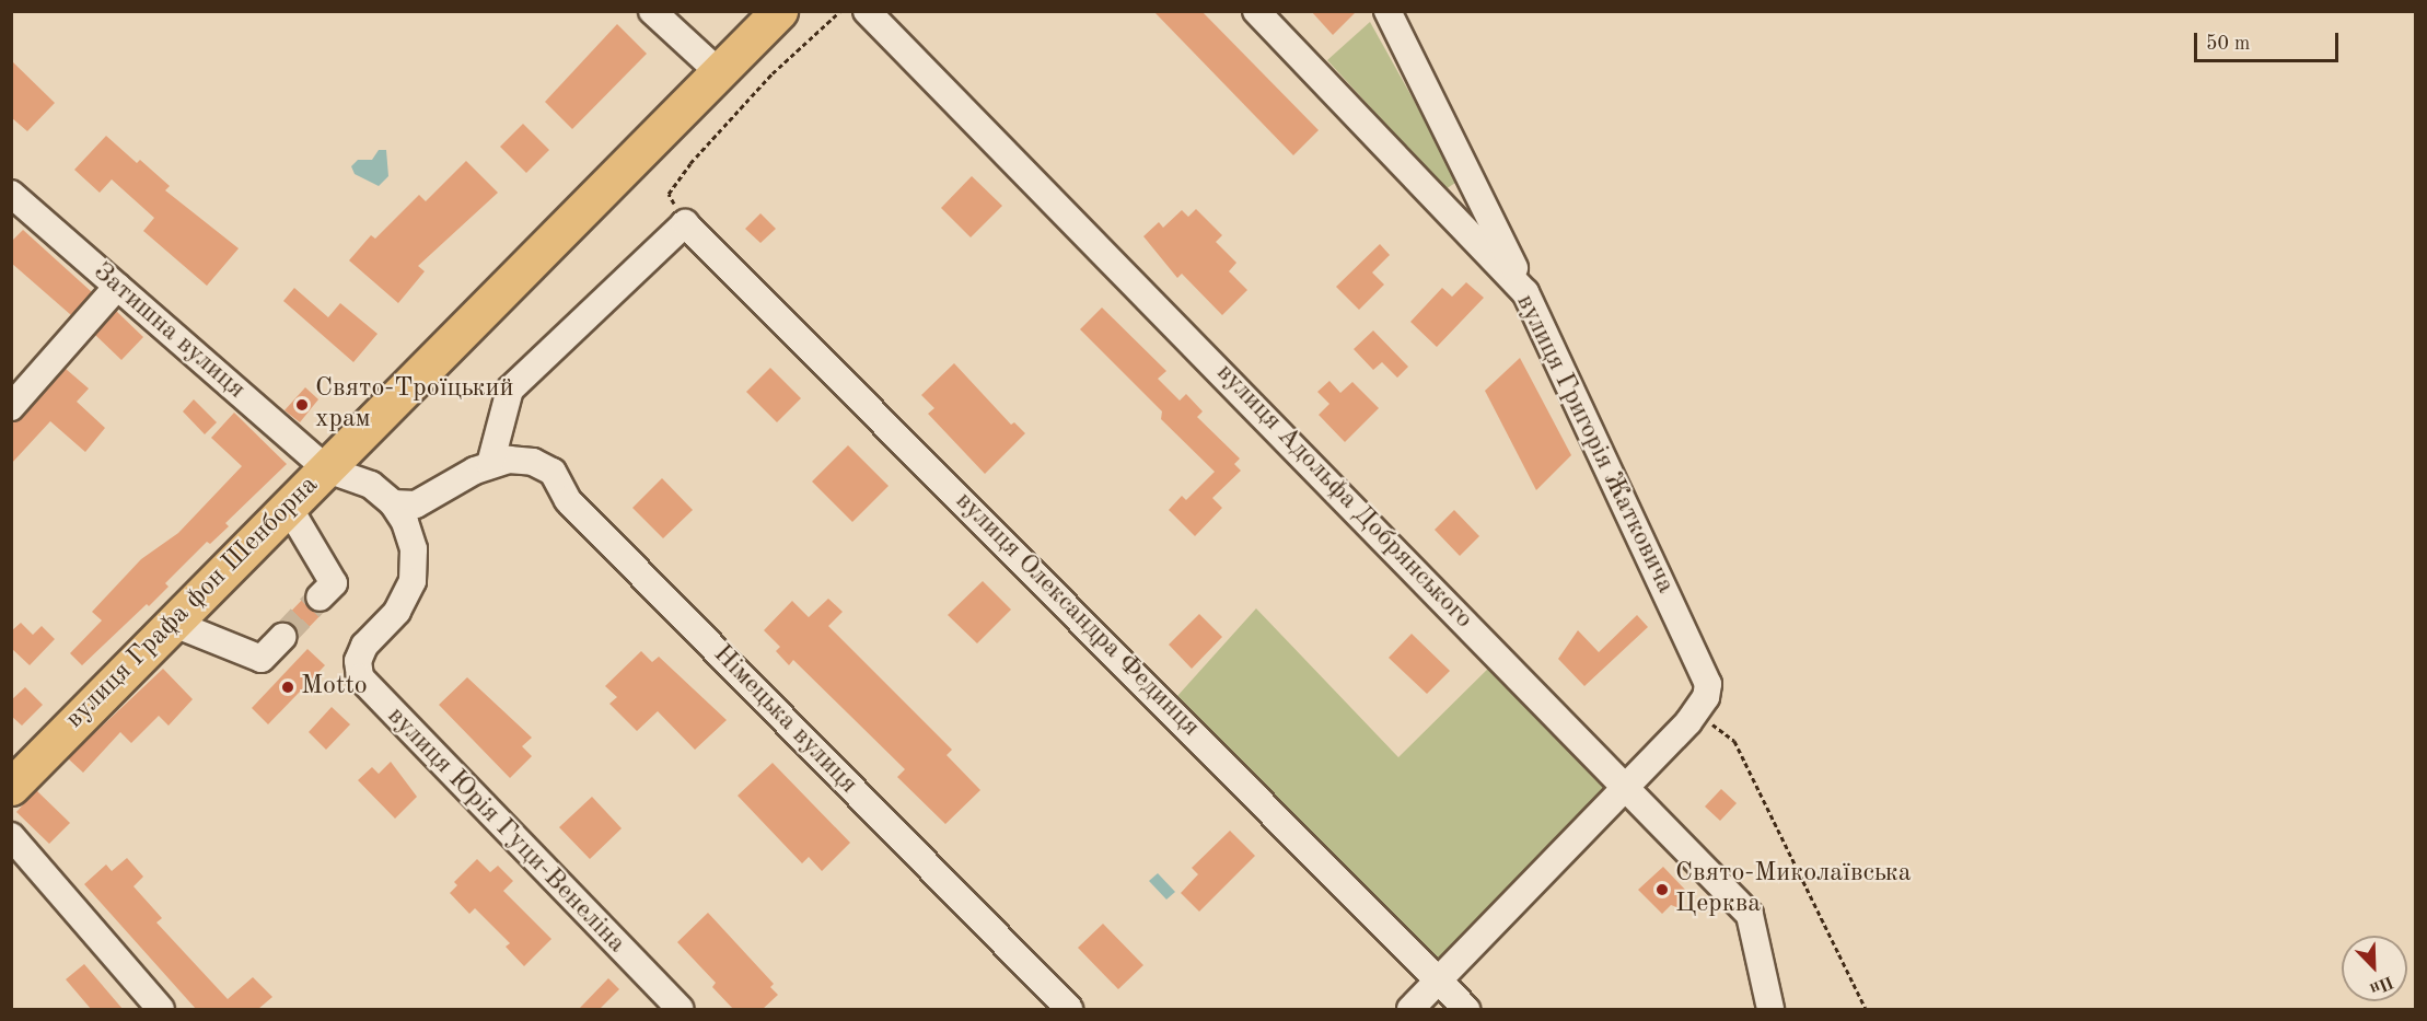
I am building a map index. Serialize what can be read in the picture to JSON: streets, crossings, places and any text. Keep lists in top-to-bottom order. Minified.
{"streets":{"highway":["вулиця Графа фон Шенборна"],"street":["Затишна вулиця","вулиця Григорія Жатковича","вулиця Адольфа Добрянського","вулиця Олександра Фединця","Німецька вулиця","вулиця Юрія Гуци-Венеліна"]},"crossings":[["Затишна вулиця","вулиця Графа фон Шенборна"],["вулиця Григорія Жатковича","вулиця Адольфа Добрянського"],["вулиця Григорія Жатковича","вулиця Олександра Фединця"],["вулиця Графа фон Шенборна","вулиця Юрія Гуци-Венеліна"]],"places":["Свято-Троїцький храм","Motto","Свято-Миколаївська Церква"],"scale_bar":"50 m","north":"bottom right"}
